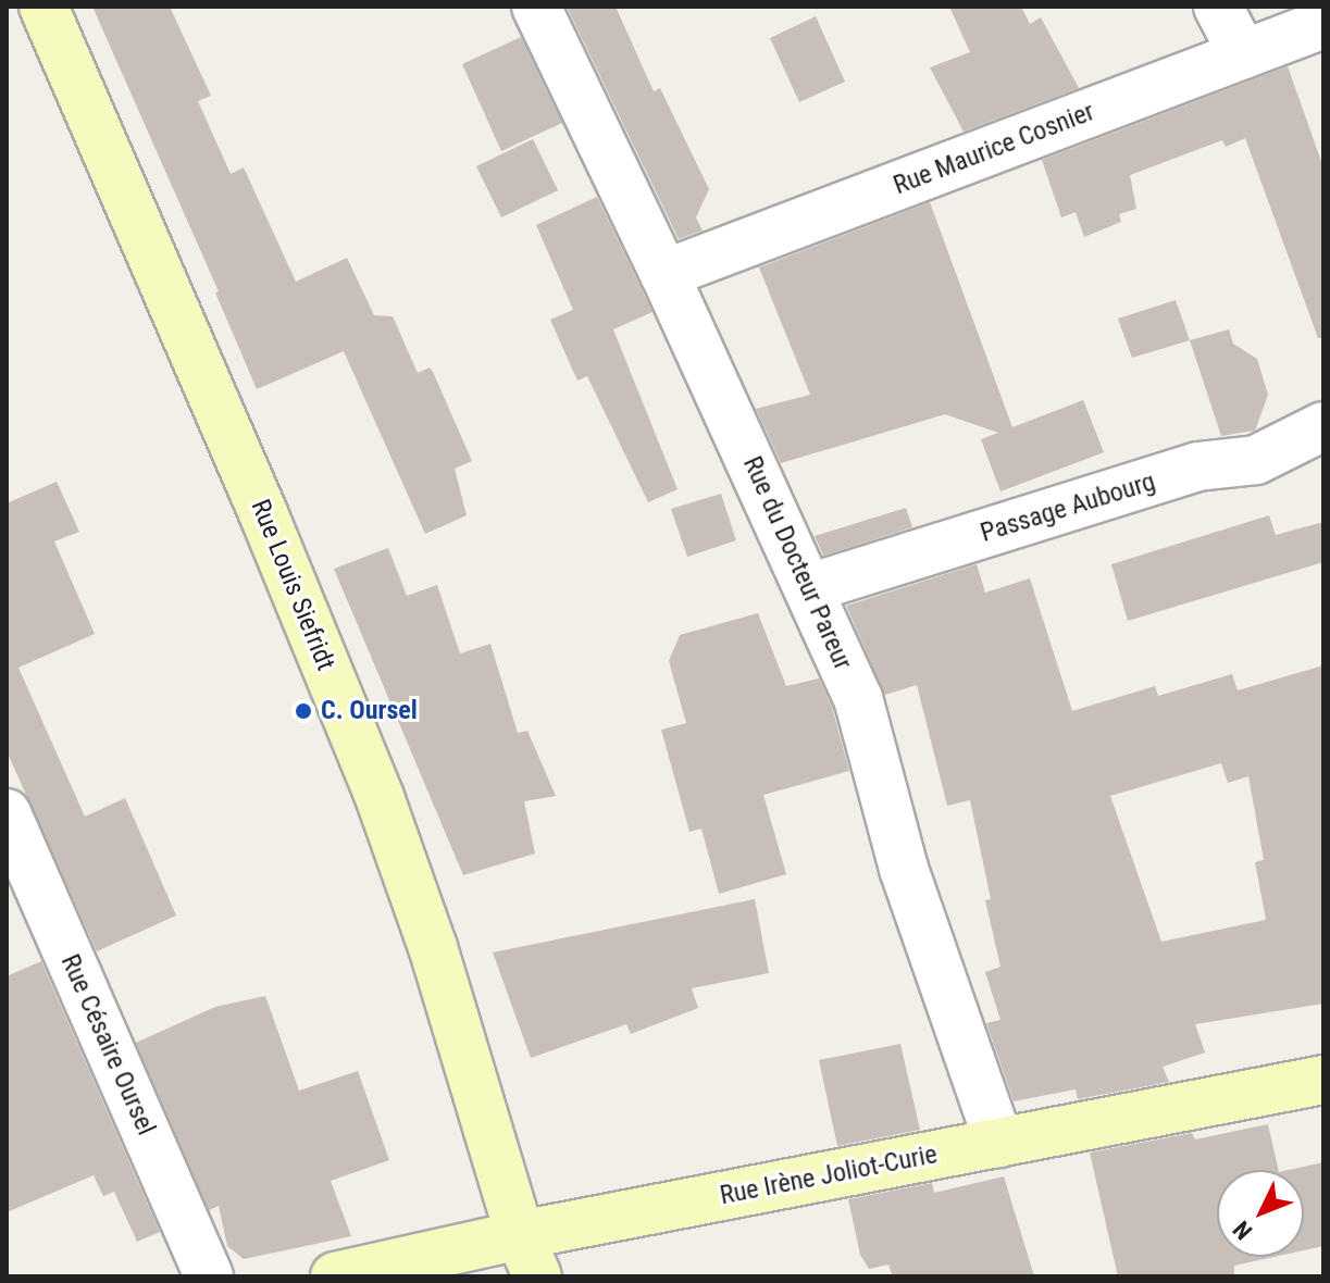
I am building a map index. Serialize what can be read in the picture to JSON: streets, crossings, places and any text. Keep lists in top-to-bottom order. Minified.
{"streets":{"street":["Rue Maurice Cosnier","Passage Aubourg","Rue du Docteur Pareur","Rue Louis Siefridt","Rue Césaire Oursel","Rue Irène Joliot-Curie"]},"crossings":[["Rue Maurice Cosnier","Rue du Docteur Pareur"],["Passage Aubourg","Rue du Docteur Pareur"],["Rue du Docteur Pareur","Rue Irène Joliot-Curie"],["Rue Louis Siefridt","Rue Irène Joliot-Curie"]],"places":["C. Oursel"],"north":"bottom left"}
